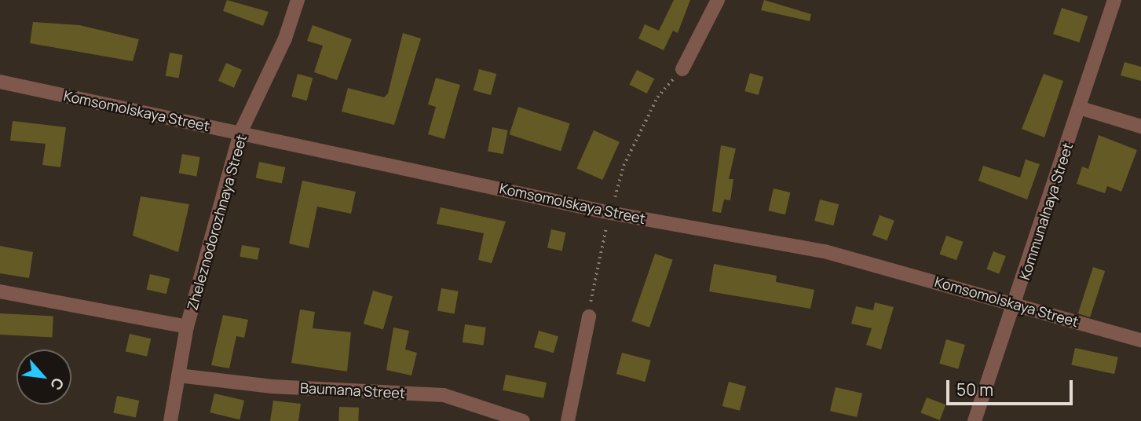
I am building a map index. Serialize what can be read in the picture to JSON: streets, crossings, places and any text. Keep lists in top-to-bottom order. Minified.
{"streets":{"street":["Komsomolskaya Street","Kommunalnaya Street","Zheleznodorozhnaya Street","Baumana Street"]},"crossings":[["Komsomolskaya Street","Kommunalnaya Street"],["Komsomolskaya Street","Zheleznodorozhnaya Street"],["Zheleznodorozhnaya Street","Baumana Street"]],"scale_bar":"50 m","north":"bottom right"}
